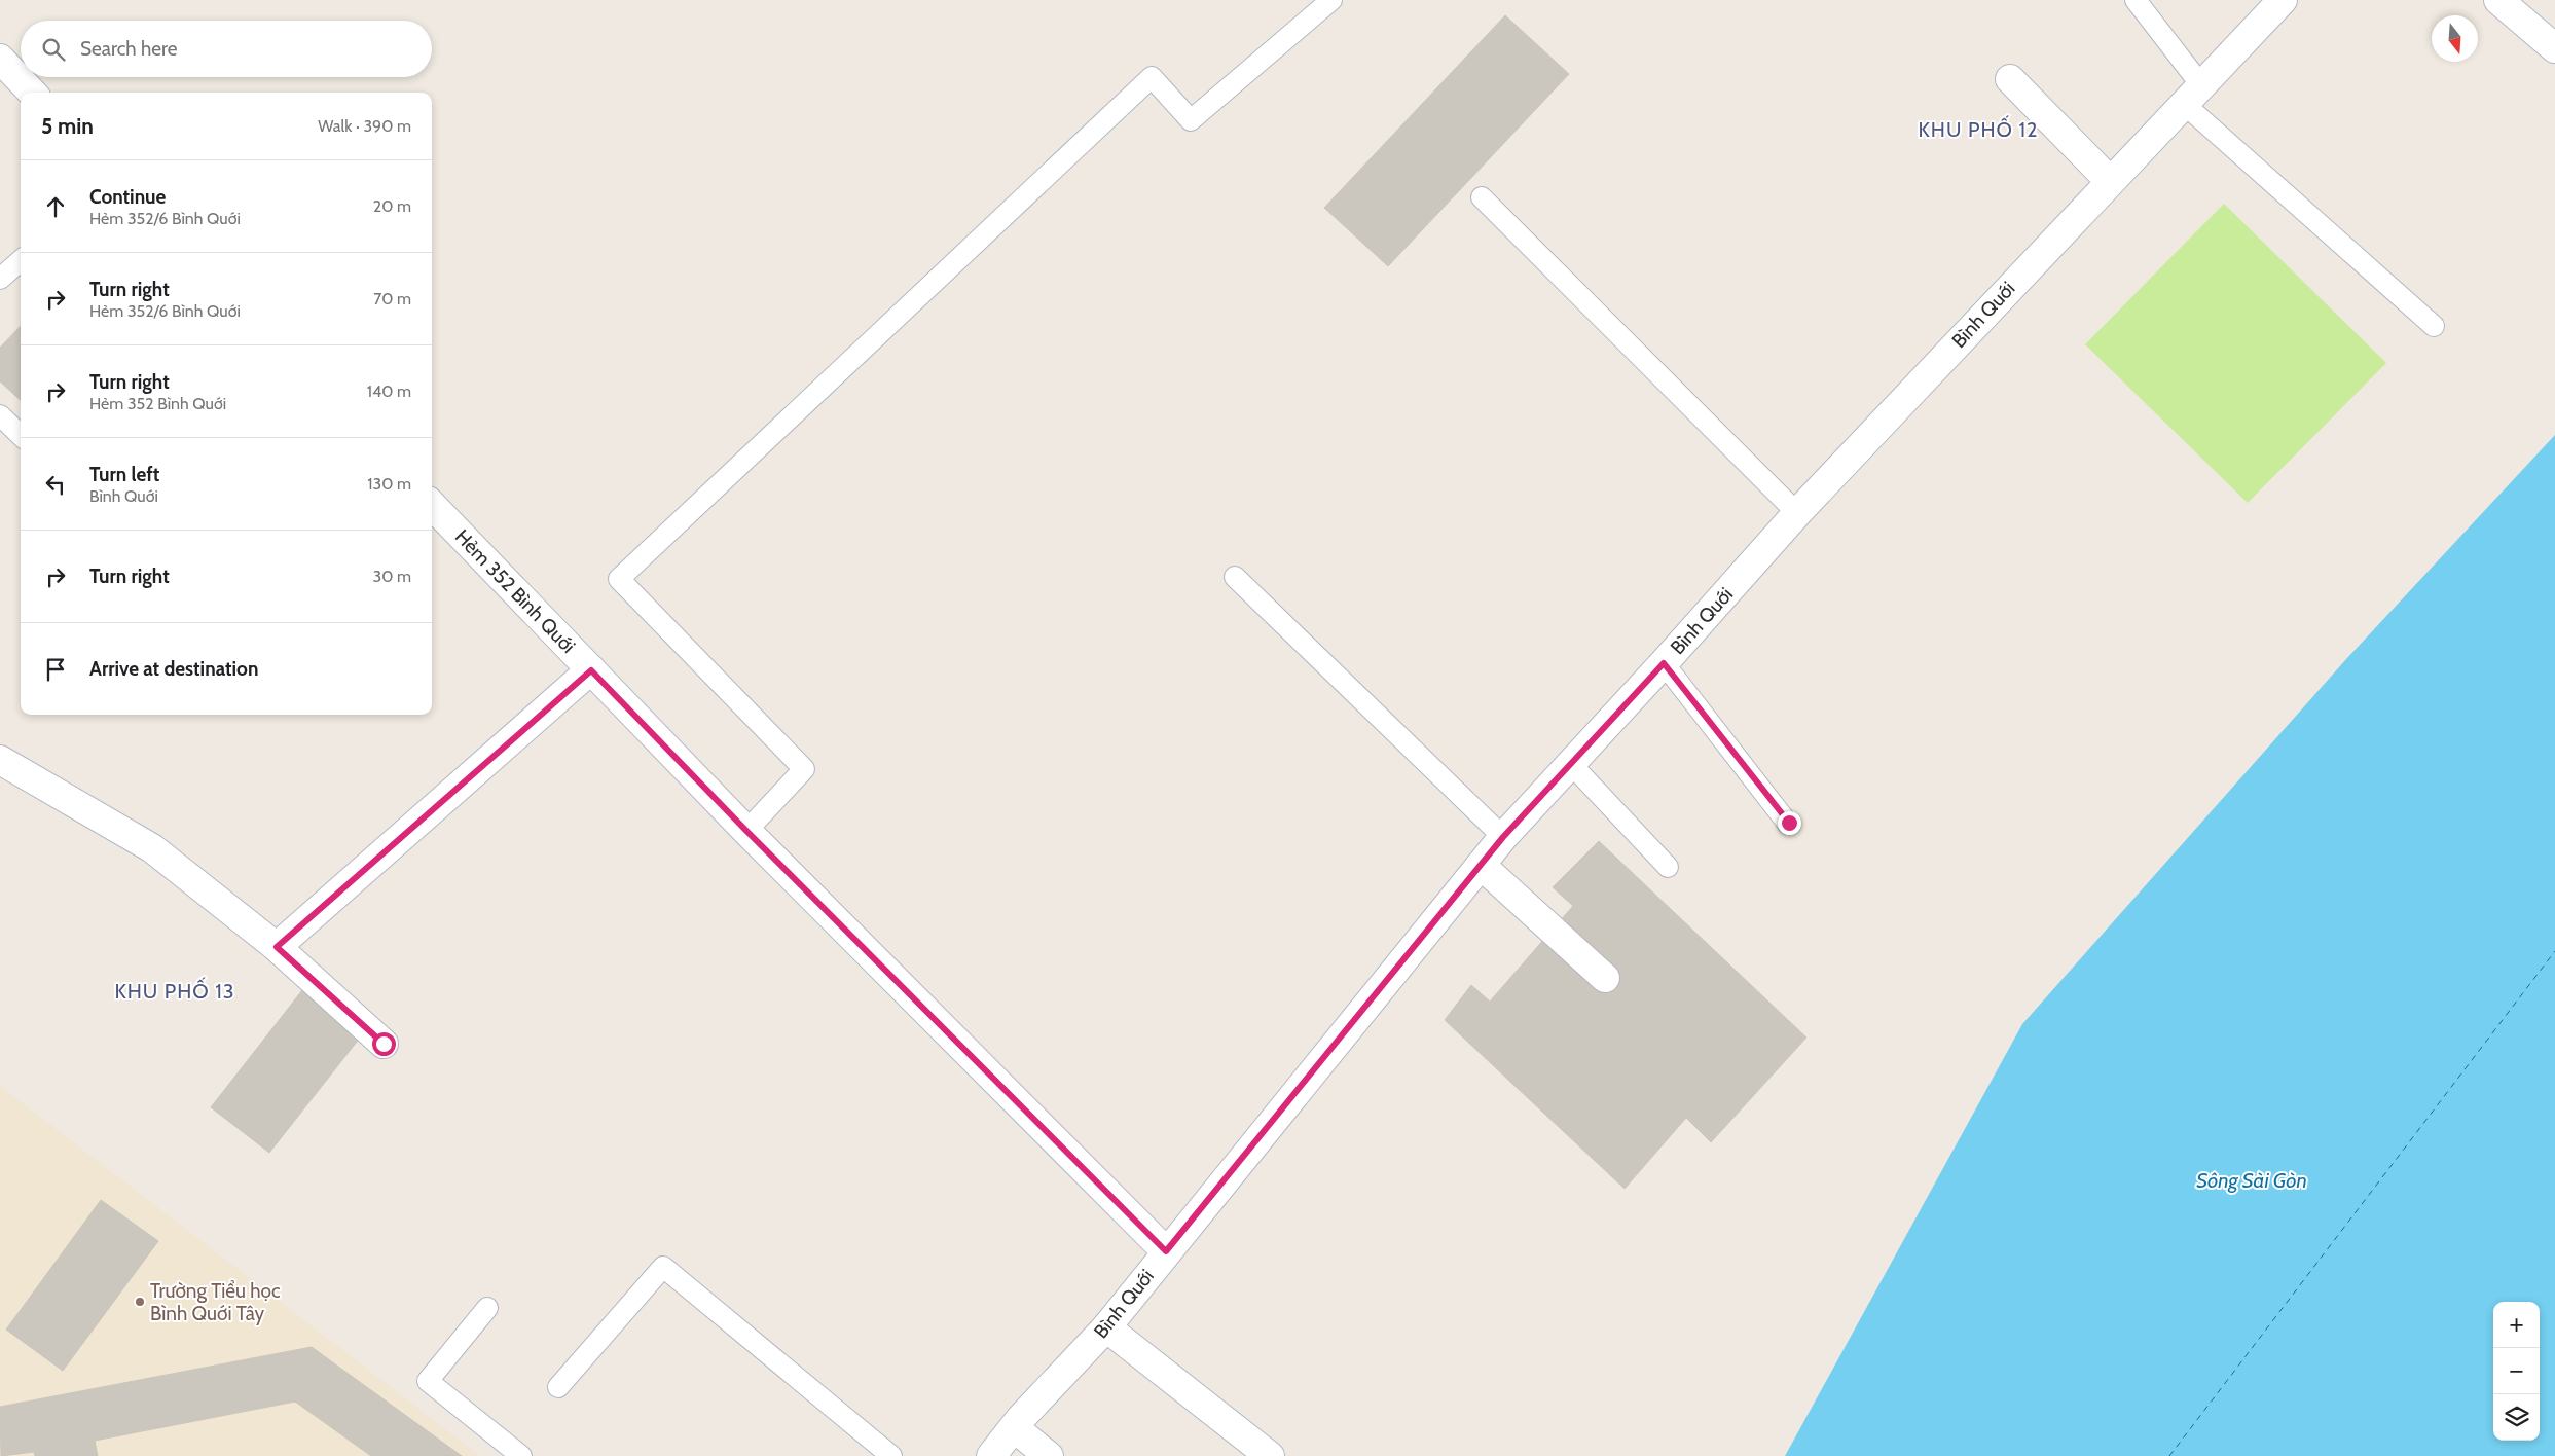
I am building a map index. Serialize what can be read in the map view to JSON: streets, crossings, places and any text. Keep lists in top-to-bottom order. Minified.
{"streets":{"street":["Bình Quới","Hẻm 352 Bình Quới"]},"crossings":[["Bình Quới","Hẻm 352 Bình Quới"]],"districts":["KHU PHỐ 12","KHU PHỐ 13"],"water":["Sông Sài Gòn"],"places":["Trường Tiểu học Bình Quới Tây"],"north":"bottom","page":{"search":"Search here","heading":["5 min","Walk · 390 m"],"list":[["Continue","Hẻm 352/6 Bình Quới","20 m"],["Turn right","Hẻm 352/6 Bình Quới","70 m"],["Turn right","Hẻm 352 Bình Quới","140 m"],["Turn left","Bình Quới","130 m"],["Turn right","30 m"],"Arrive at destination"],"map_buttons":["+","−"]}}
